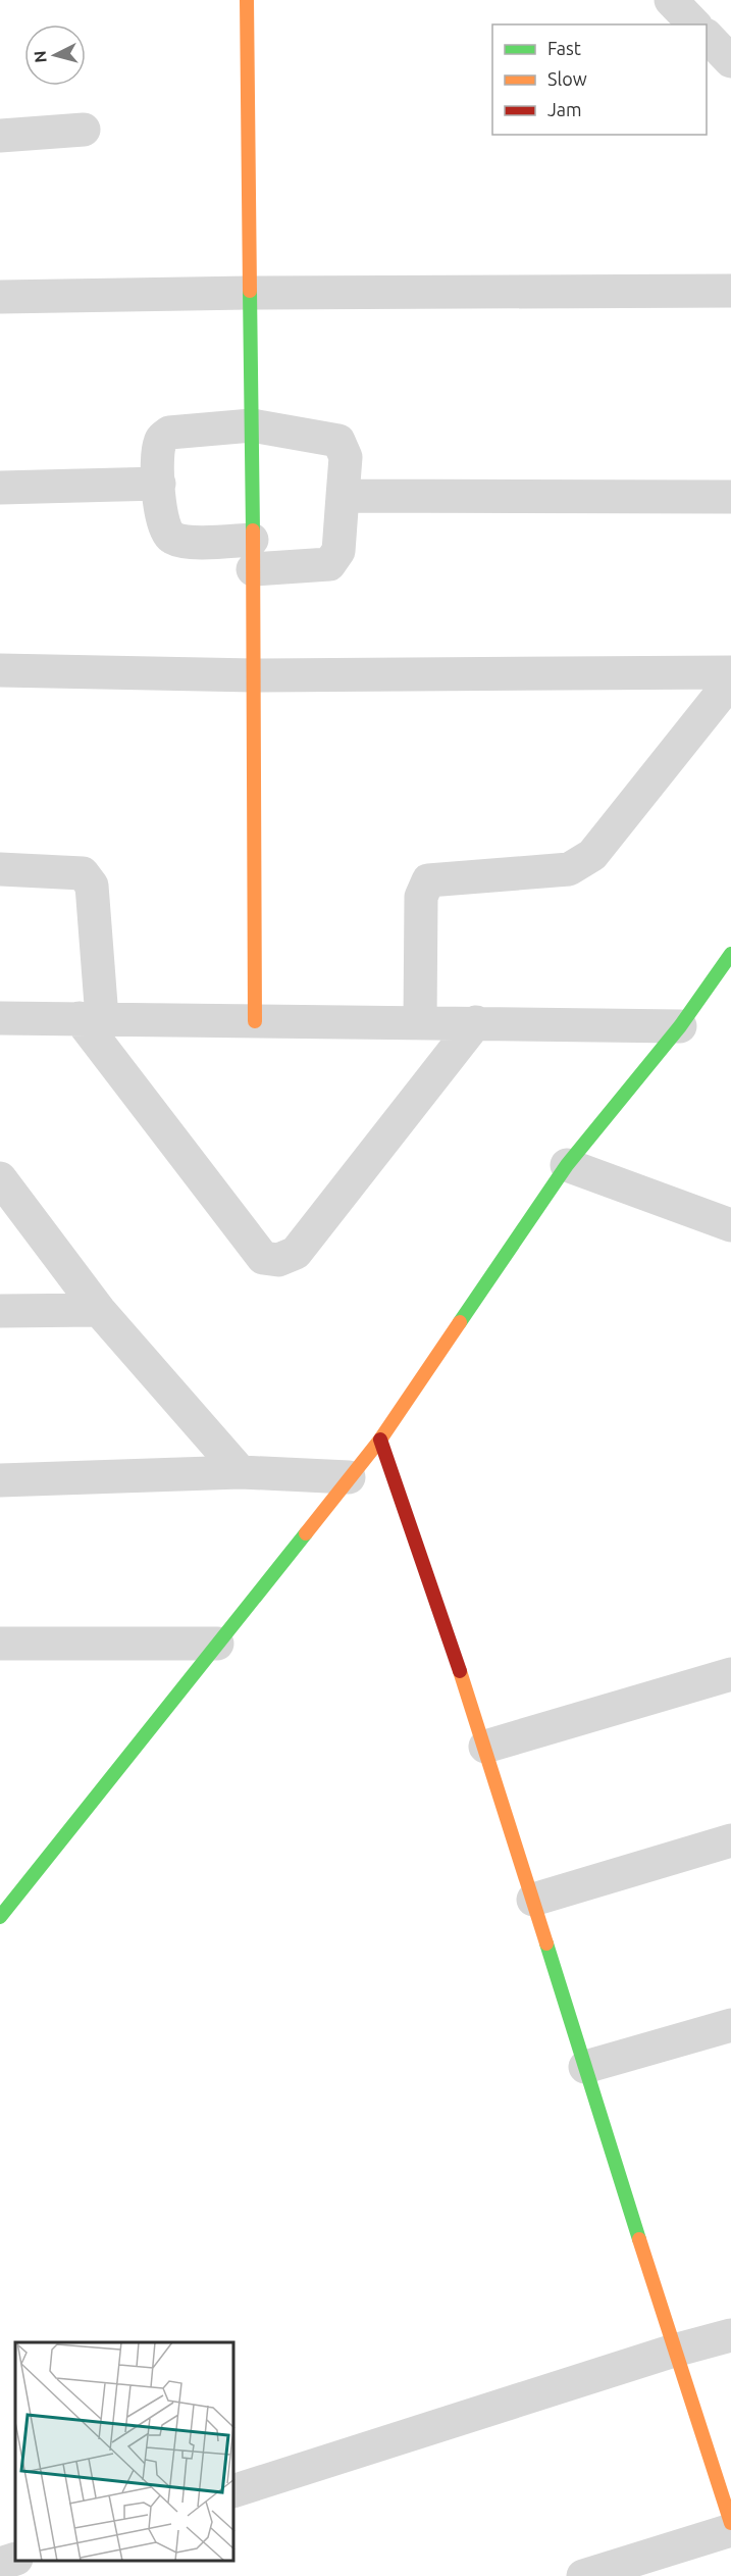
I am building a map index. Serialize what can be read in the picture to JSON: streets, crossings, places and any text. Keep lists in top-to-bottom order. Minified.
{"legend":["Fast","Slow","Jam"],"north":"left"}
